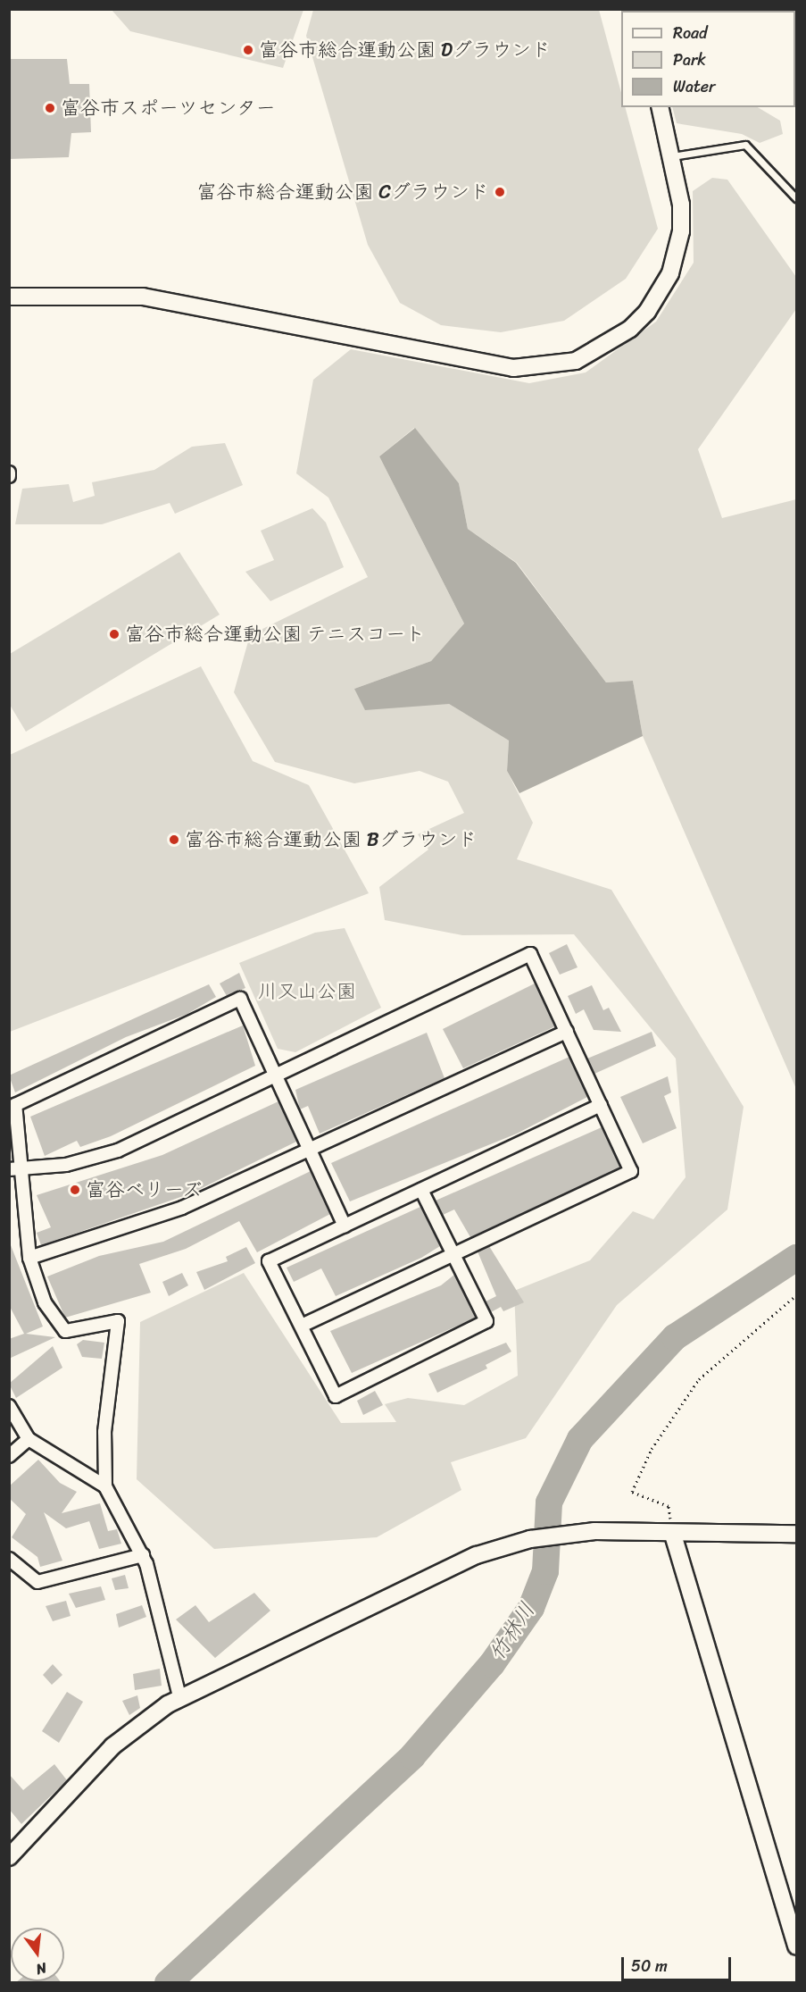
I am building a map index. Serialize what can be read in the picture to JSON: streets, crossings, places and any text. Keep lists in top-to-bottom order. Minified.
{"water":["竹林川"],"parks":["川又山公園"],"places":["富谷市総合運動公園 Dグラウンド","富谷市スポーツセンター","富谷市総合運動公園 Cグラウンド","富谷市総合運動公園 テニスコート","富谷市総合運動公園 Bグラウンド","富谷ベリーズ"],"legend":["Road","Park","Water"],"scale_bar":"50 m","north":"bottom"}
